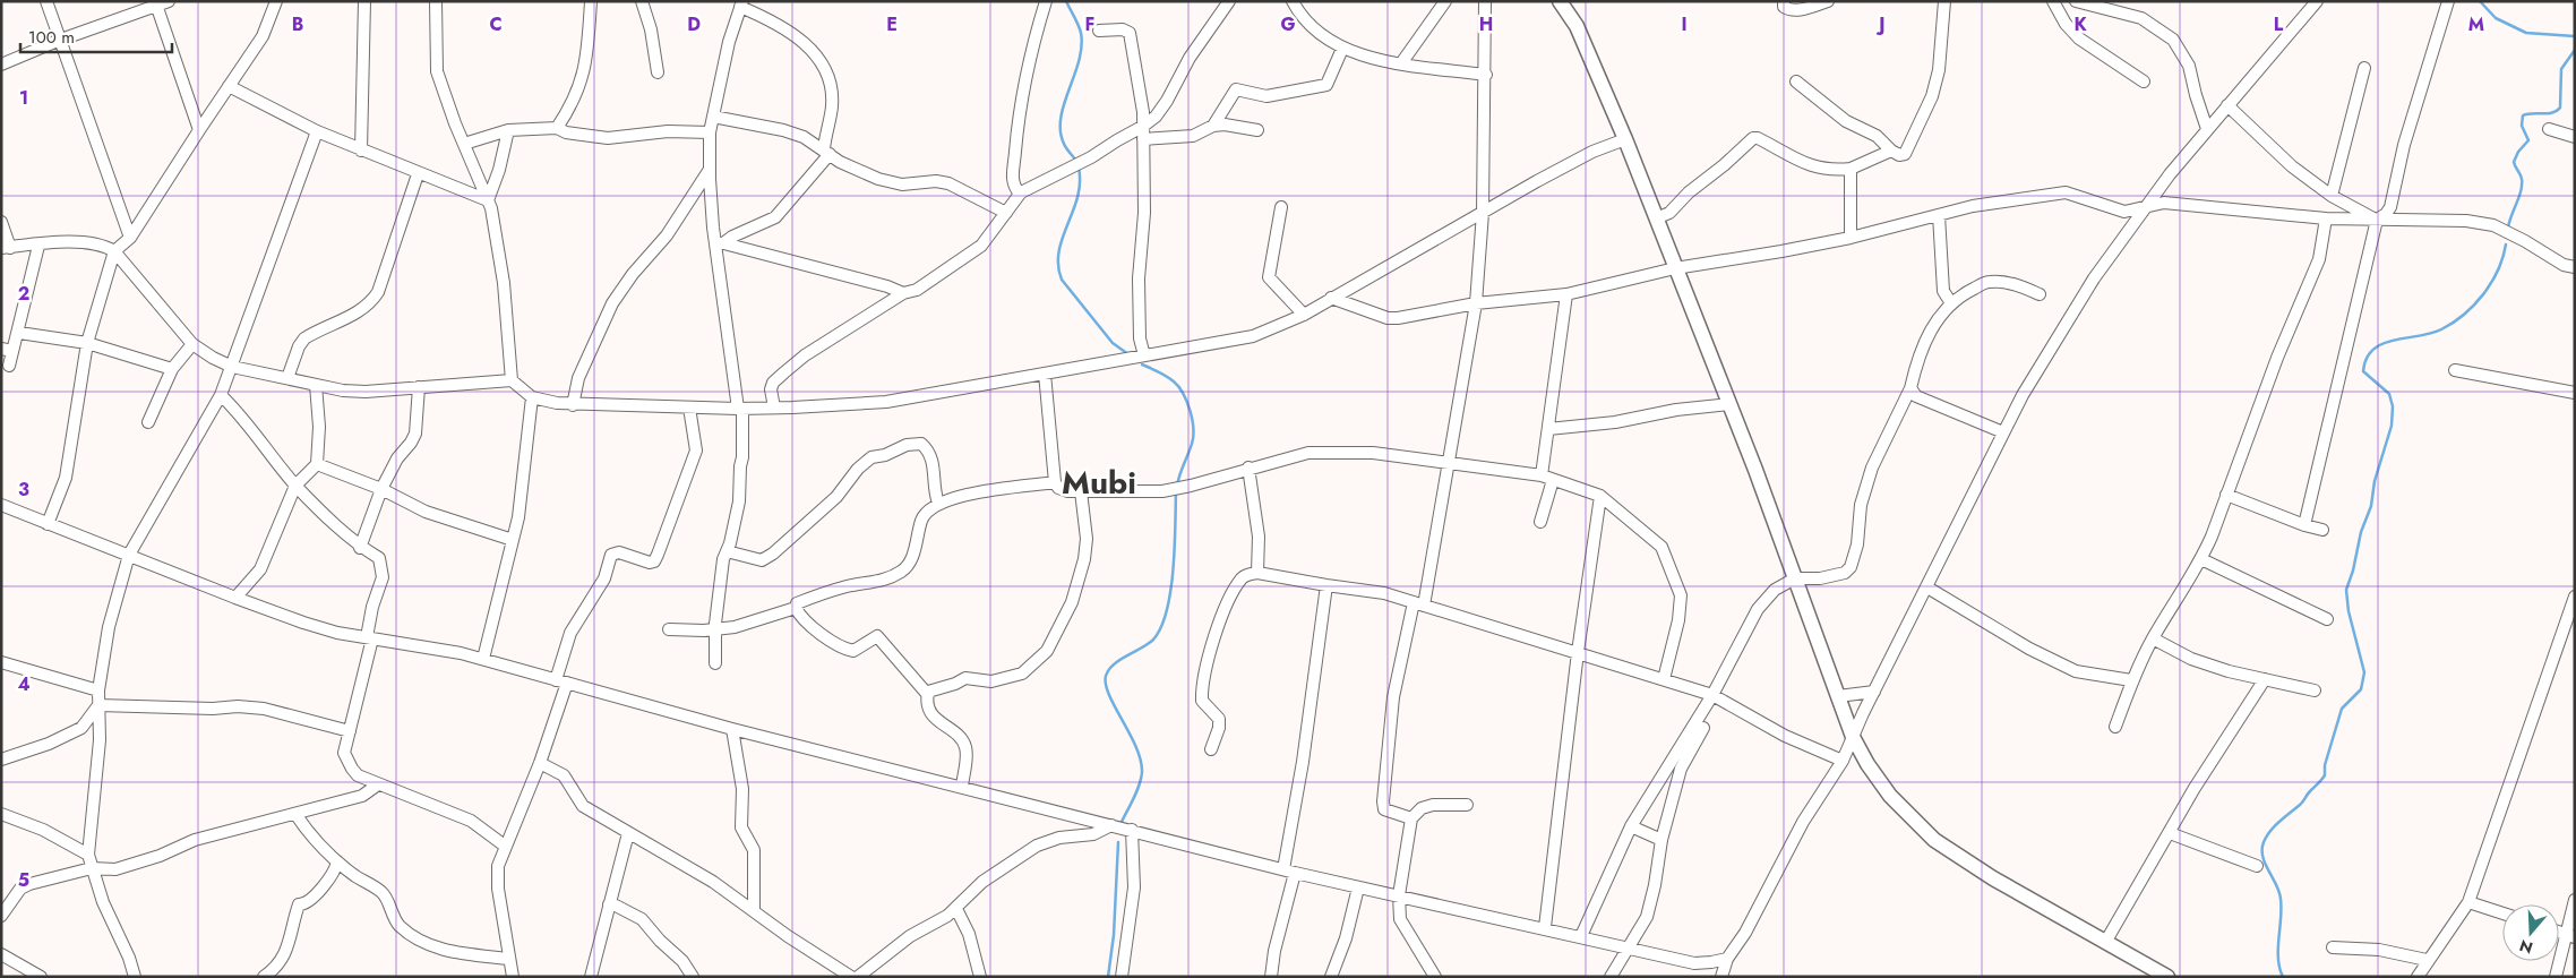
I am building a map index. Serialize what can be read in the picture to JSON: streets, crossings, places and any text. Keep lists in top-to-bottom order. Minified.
{"districts":["Mubi"],"scale_bar":"100 m","north":"bottom","grid":{"columns":["B","C","D","E","F","G","H","I","J","K","L","M"],"rows":["1","2","3","4","5"]}}
